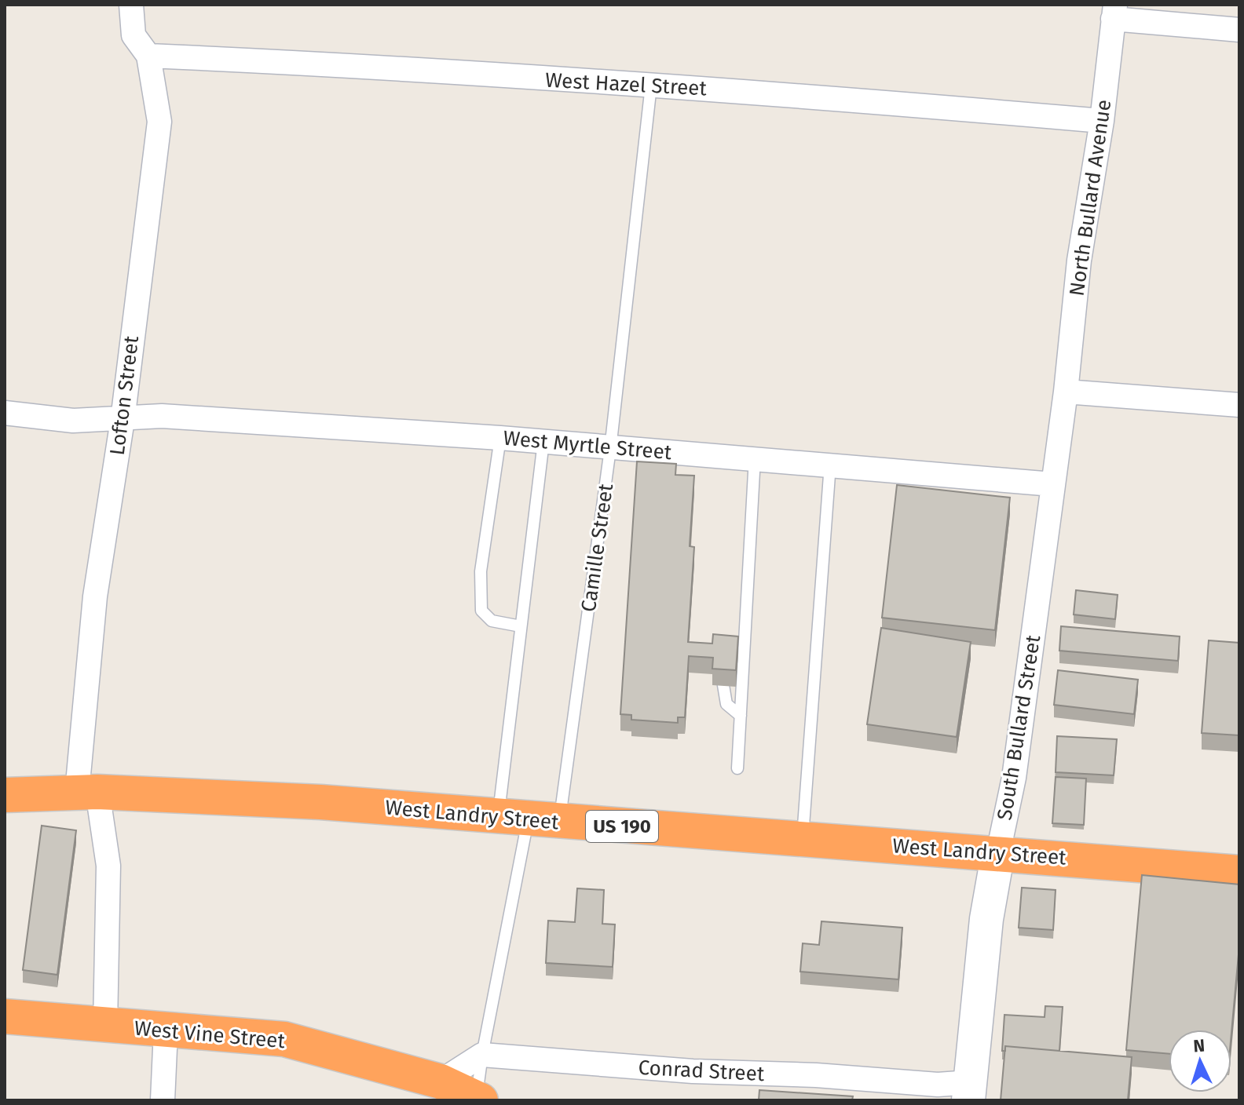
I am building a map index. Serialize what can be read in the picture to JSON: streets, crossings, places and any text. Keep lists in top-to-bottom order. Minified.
{"streets":{"highway":["West Landry Street","US 190","West Vine Street"],"main road":["South Bullard Street"],"street":["West Hazel Street","North Bullard Avenue","Lofton Street","West Myrtle Street","Conrad Street"],"lane":["Camille Street"]},"crossings":[["West Hazel Street","North Bullard Avenue"],["West Hazel Street","Lofton Street"],["West Hazel Street","Camille Street"],["North Bullard Avenue","South Bullard Street"],["Lofton Street","West Myrtle Street"],["Lofton Street","West Landry Street"],["Lofton Street","West Vine Street"],["West Myrtle Street","Camille Street"],["West Myrtle Street","South Bullard Street"],["Camille Street","West Landry Street"],["Camille Street","West Vine Street"],["Camille Street","Conrad Street"],["South Bullard Street","West Landry Street"],["South Bullard Street","Conrad Street"]],"north":"top"}
